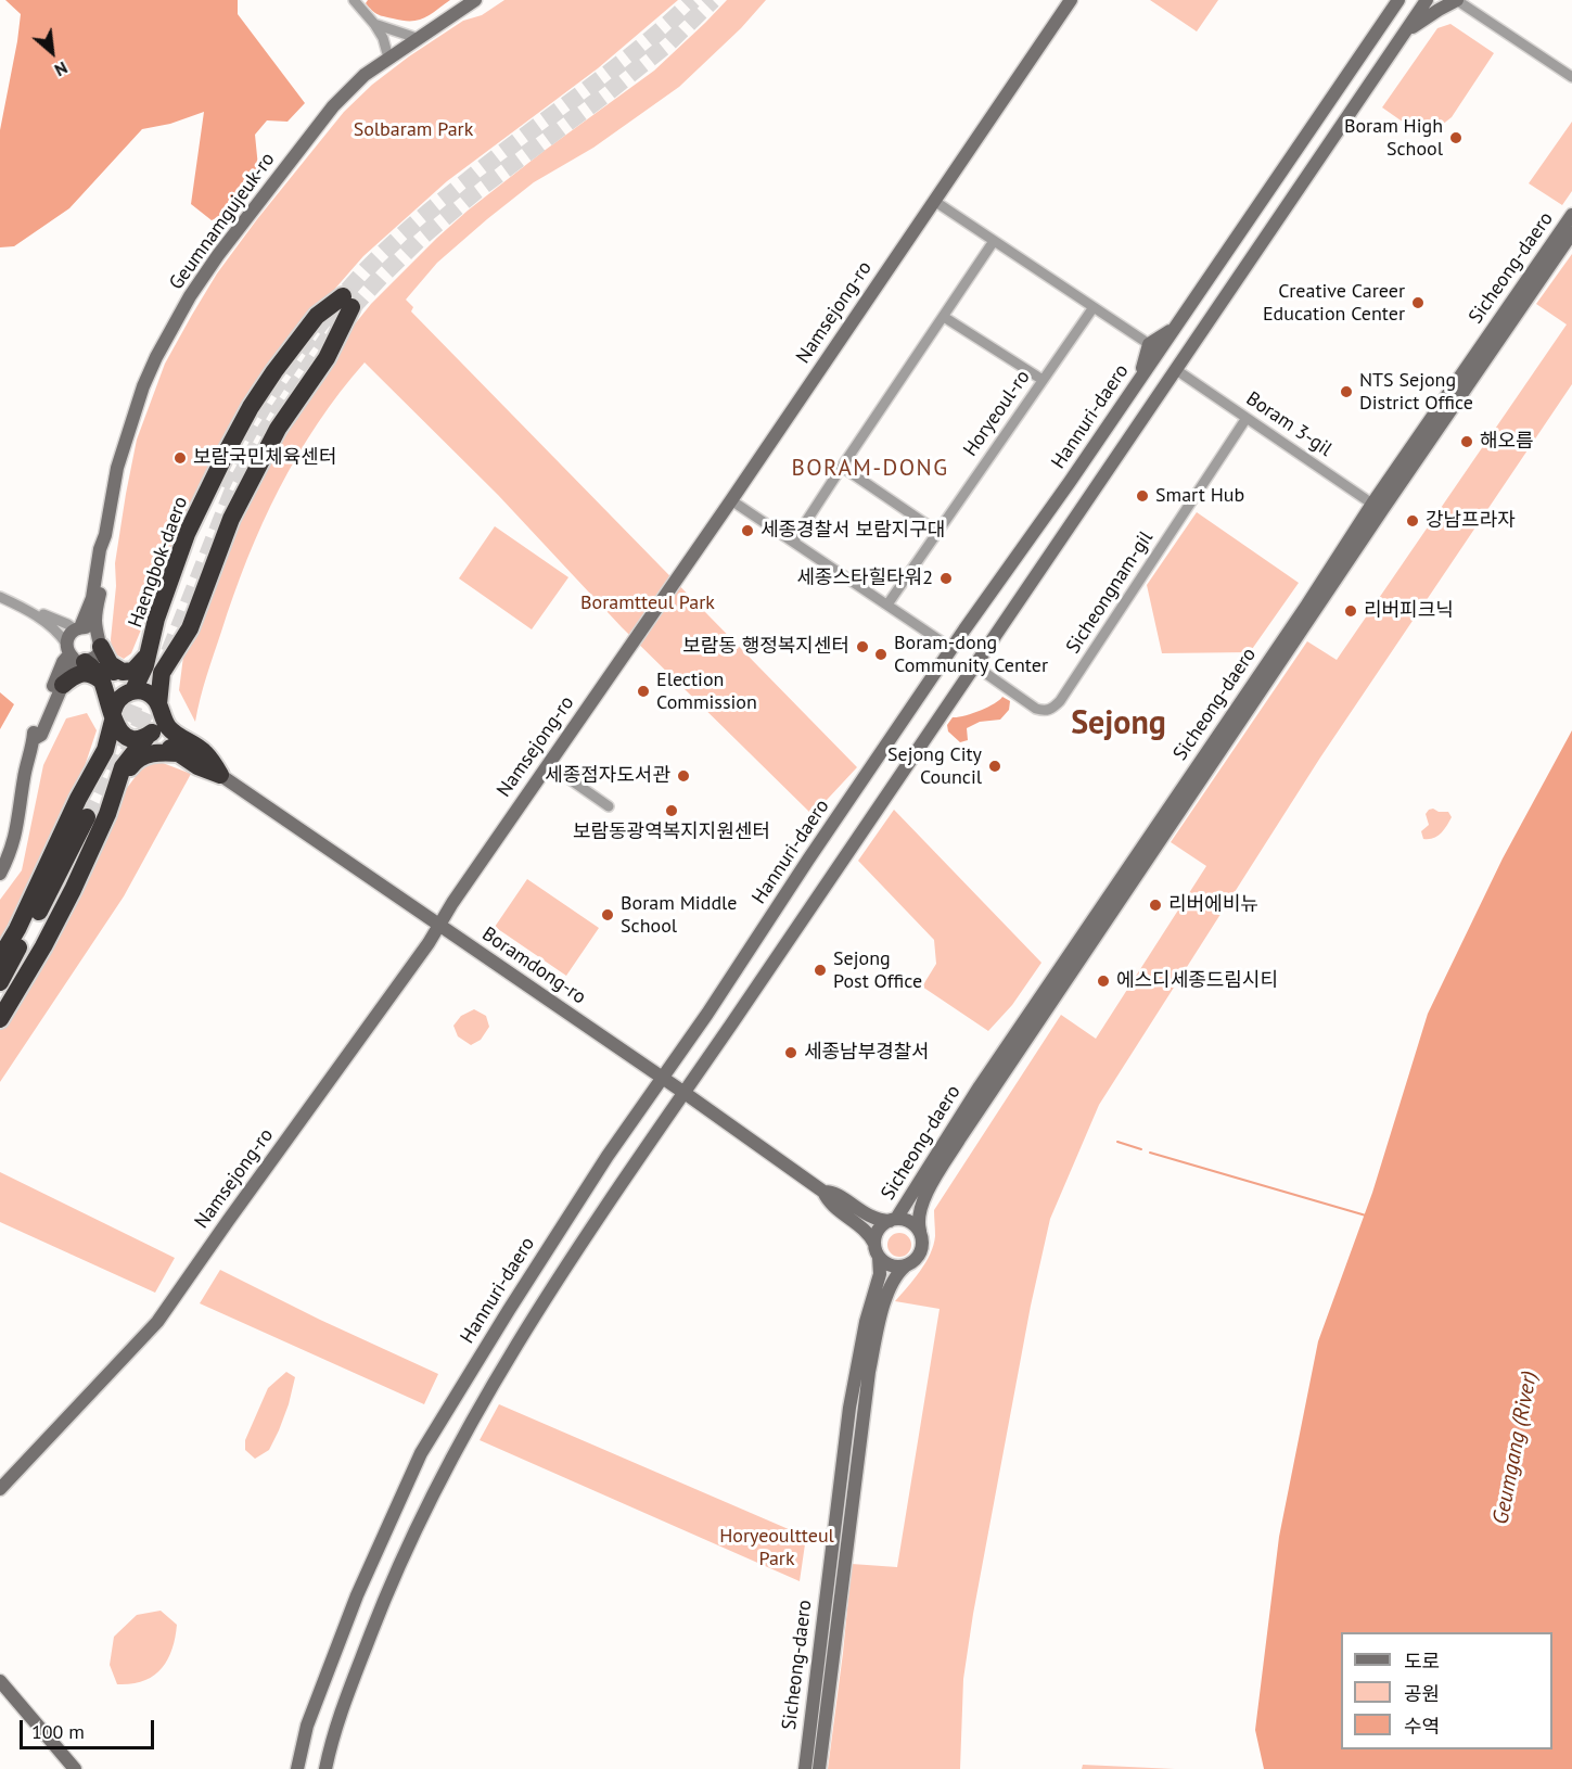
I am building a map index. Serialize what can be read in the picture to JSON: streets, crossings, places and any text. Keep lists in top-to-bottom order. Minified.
{"streets":{"highway":["Haengbok-daero"],"street":["Geumnamgujeuk-ro","Sicheong-daero","Namsejong-ro","Horyeoul-ro","Hannuri-daero","Boram 3-gil","Sicheongnam-gil","Boramdong-ro"]},"crossings":[["Sicheong-daero","Boram 3-gil"],["Namsejong-ro","Boramdong-ro"],["Hannuri-daero","Boramdong-ro"],["Boram 3-gil","Sicheongnam-gil"]],"districts":["BORAM-DONG","Sejong"],"water":["Geumgang (River)"],"parks":["Solbaram Park","Boramtteul Park","Horyeoultteul Park"],"places":["Boram High School","Creative Career Education Center","NTS Sejong District Office","해오름","보람국민체육센터","Smart Hub","강남프라자","세종경찰서 보람지구대","세종스타힐타워2","리버피크닉","보람동 행정복지센터","Boram-dong Community Center","Election Commission","Sejong City Council","세종점자도서관","보람동광역복지지원센터","리버에비뉴","Boram Middle School","Sejong Post Office","에스디세종드림시티","세종남부경찰서"],"legend":["도로","공원","수역"],"scale_bar":"100 m","north":"bottom right"}
